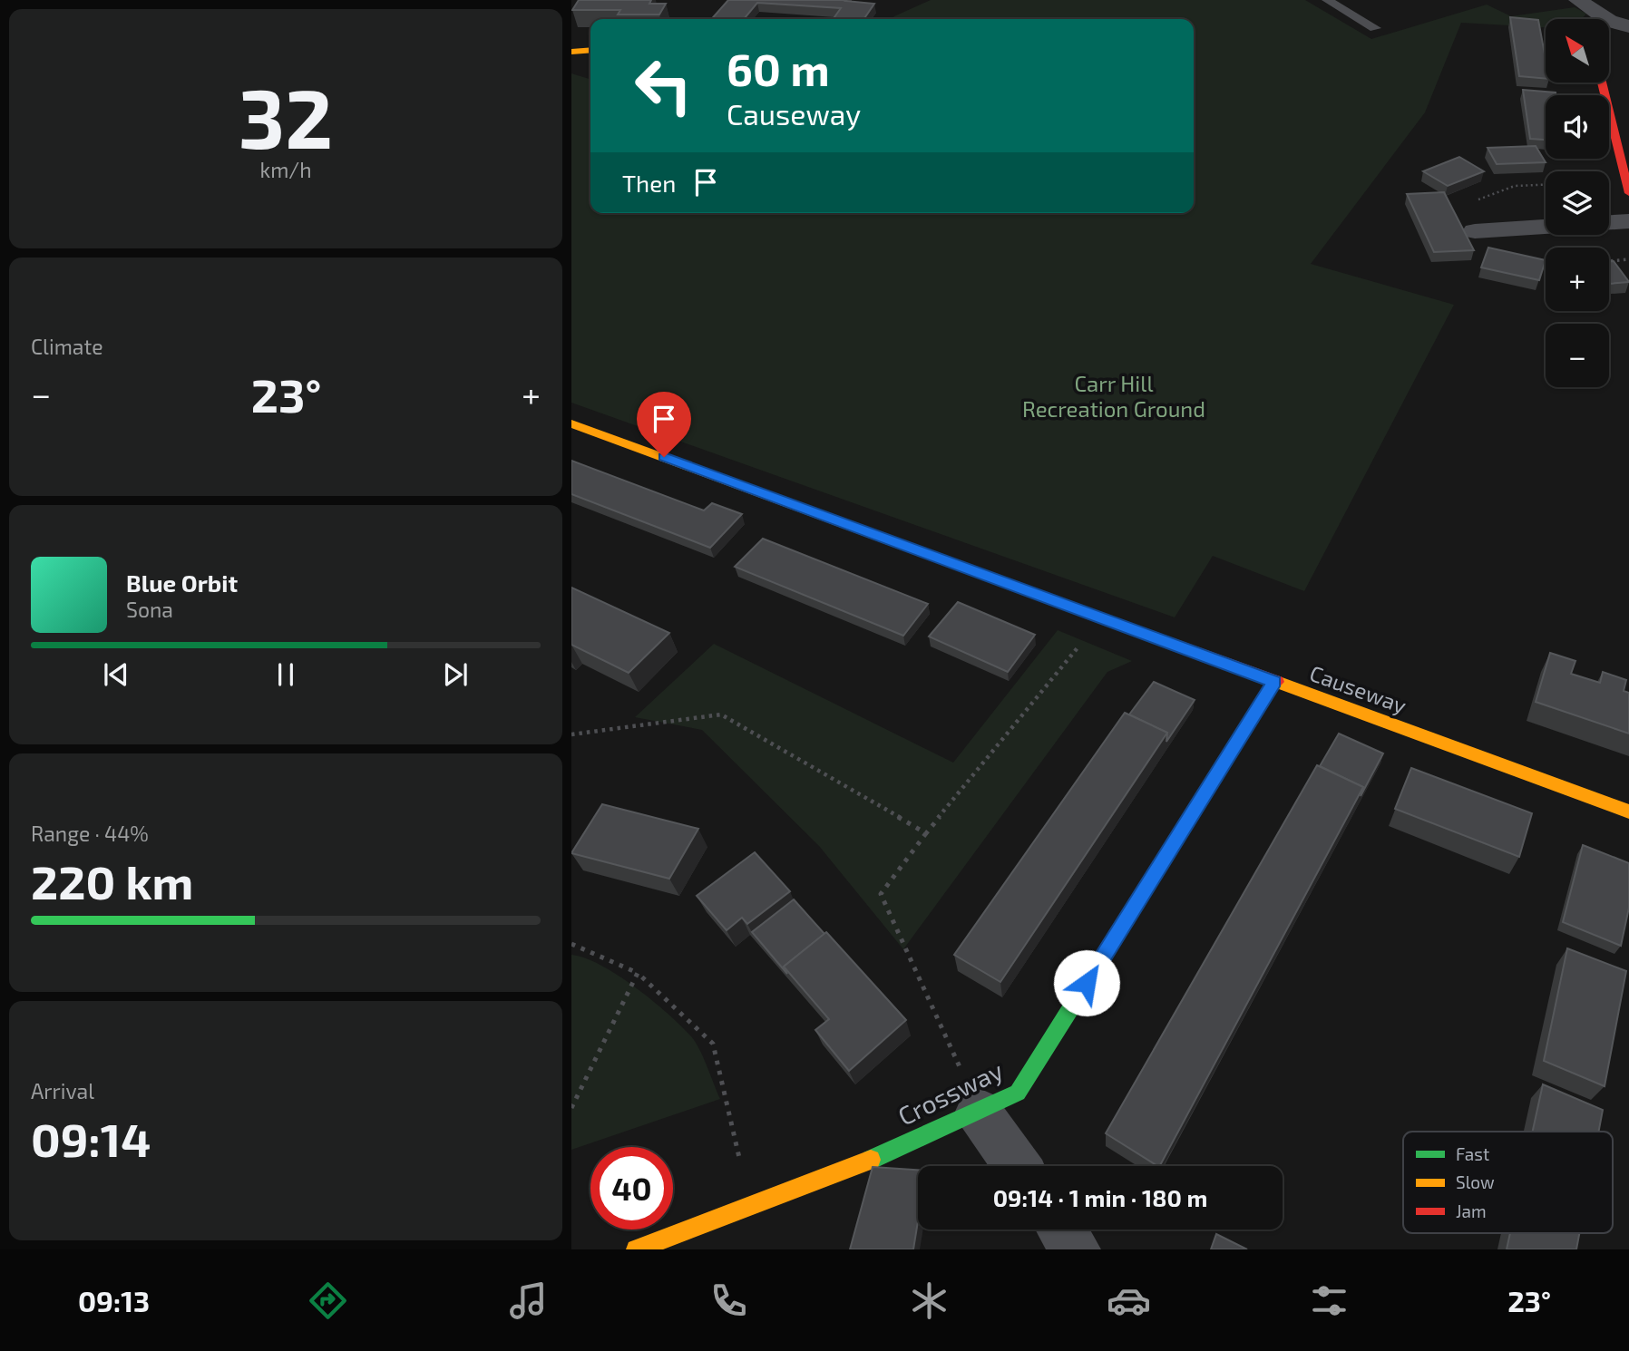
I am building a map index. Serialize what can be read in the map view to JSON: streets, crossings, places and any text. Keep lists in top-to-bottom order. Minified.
{"streets":{"street":["Causeway","Crossway"]},"crossings":[["Causeway","Crossway"]],"parks":["Carr Hill Recreation Ground"],"legend":["Fast","Slow","Jam"],"north":"top left","page":{"tile":[["32","km/h"],"Climate",["Range · 44%","220 km"],["Arrival","09:14"]],"map_buttons":["+","−"],"turn":["60 m","Causeway"],"then":"Then","heat":["−","23°","+"],"song":["Blue Orbit","Sona"],"limit":"40","trip":"09:14 · 1 min · 180 m","tabs":["09:13","23°"]}}
